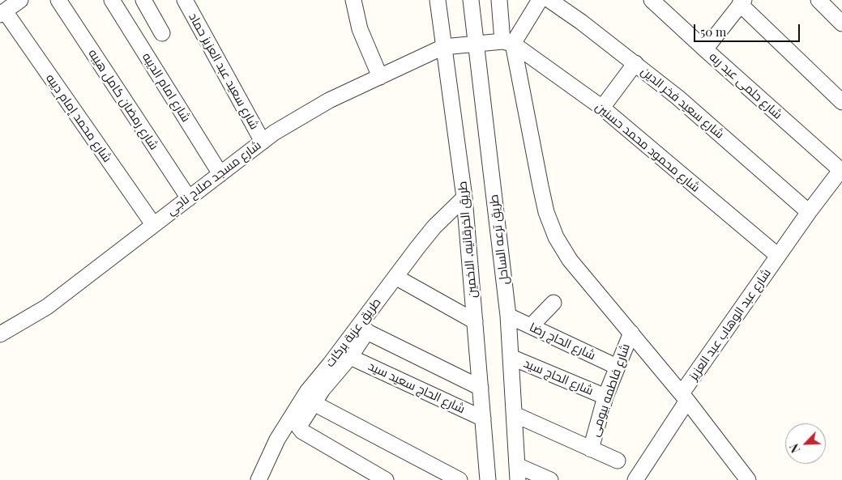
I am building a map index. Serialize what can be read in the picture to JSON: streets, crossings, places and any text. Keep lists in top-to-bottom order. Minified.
{"streets":{"street":["شارع سعيد عبد العزيز حماد","شارع حلمى عبد ربه","شارع امام الديبه","شارع رمضان كامل هيبه","شارع سعيد فخر الدين","شارع محمد إمام ديبه","شارع محمود محمد حسنين","شارع مسجد صلاح ناجي","طريق الخرقانيه, الاخمين","طريق ترعه الساحل","شارع عبد الوهاب عبد العزيز","طريق عزبة بركات","شارع الحاج رضا","شارع الحاج سيد","شارع الحاج سعيد سيد","شارع فاطمه بيومى"]},"crossings":[["شارع سعيد عبد العزيز حماد","شارع مسجد صلاح ناجي"],["شارع حلمى عبد ربه","شارع عبد الوهاب عبد العزيز"],["شارع امام الديبه","شارع مسجد صلاح ناجي"],["شارع رمضان كامل هيبه","شارع مسجد صلاح ناجي"],["شارع سعيد فخر الدين","شارع عبد الوهاب عبد العزيز"],["شارع محمد إمام ديبه","شارع مسجد صلاح ناجي"],["شارع محمود محمد حسنين","شارع مسجد صلاح ناجي"],["شارع محمود محمد حسنين","شارع عبد الوهاب عبد العزيز"],["شارع مسجد صلاح ناجي","طريق الخرقانيه, الاخمين"],["شارع مسجد صلاح ناجي","طريق ترعه الساحل"],["طريق الخرقانيه, الاخمين","طريق عزبة بركات"],["طريق الخرقانيه, الاخمين","شارع الحاج سعيد سيد"],["طريق ترعه الساحل","شارع الحاج رضا"],["طريق ترعه الساحل","شارع الحاج سيد"],["شارع الحاج رضا","شارع فاطمه بيومى"],["شارع الحاج سيد","شارع فاطمه بيومى"]],"scale_bar":"50 m","north":"bottom left"}
